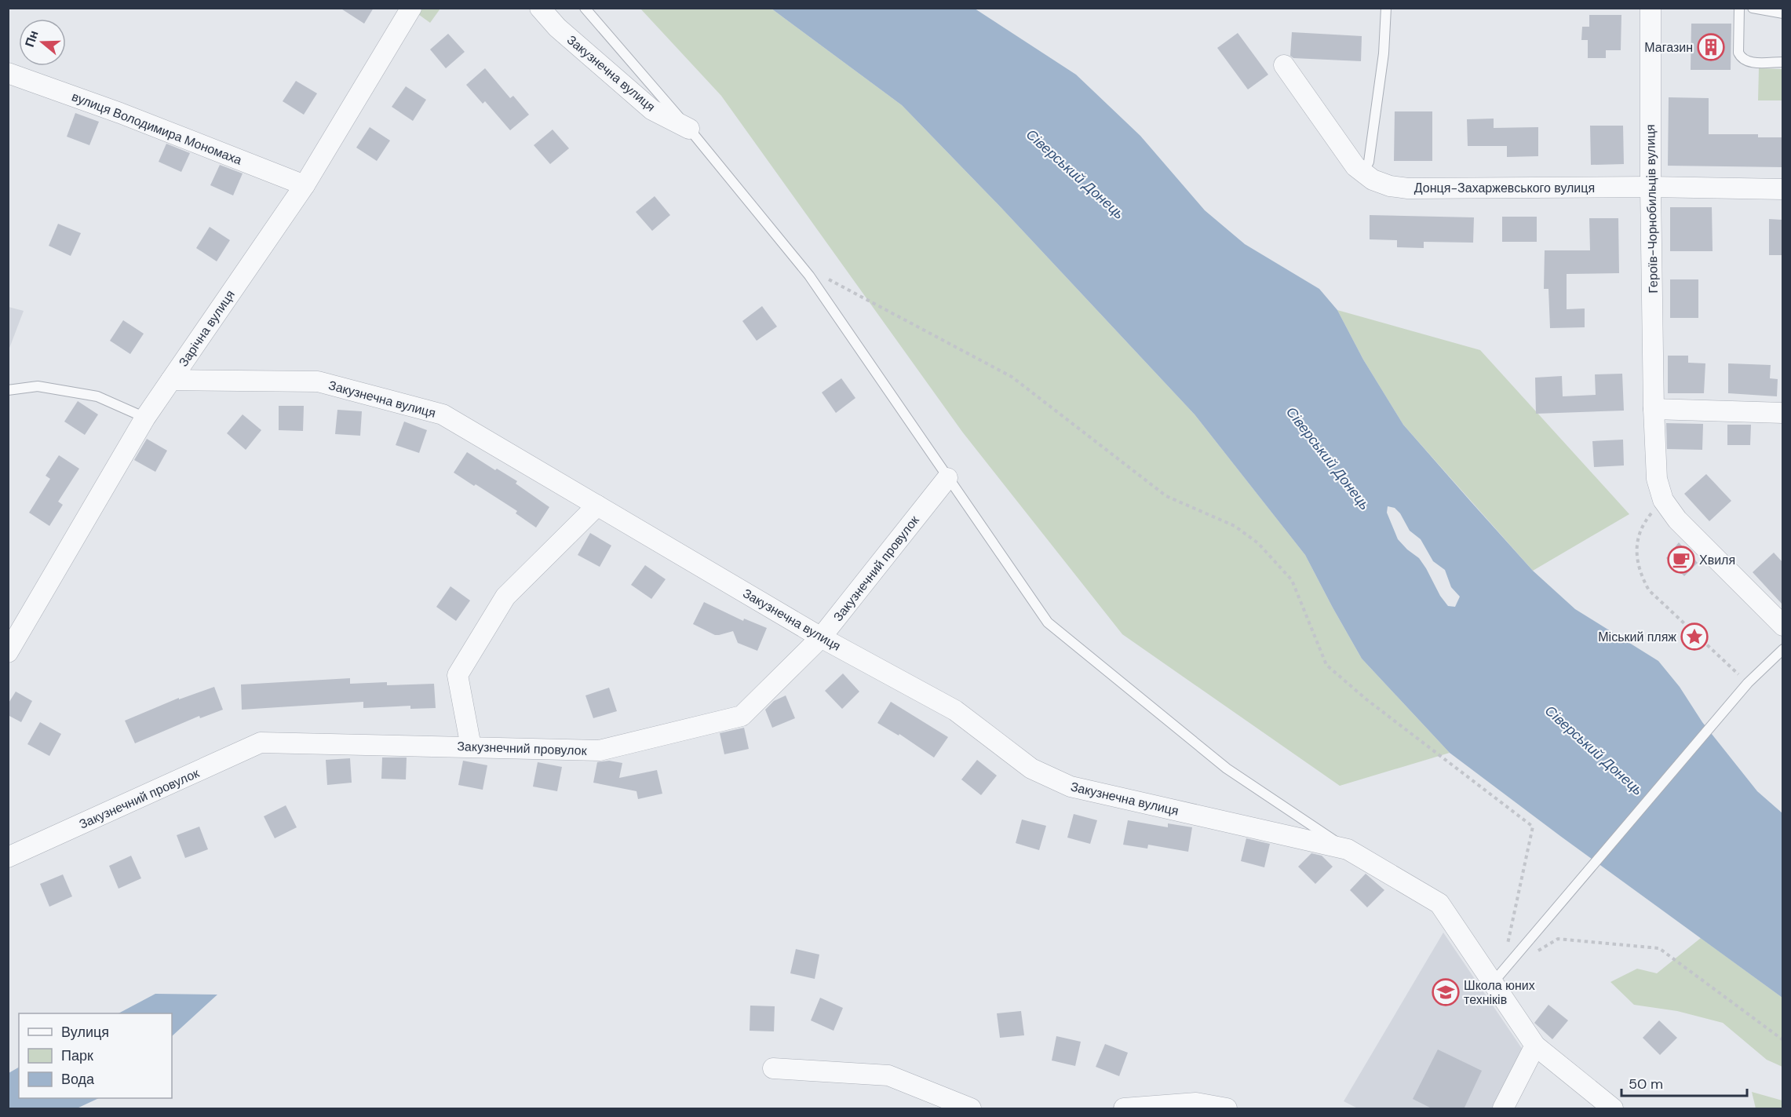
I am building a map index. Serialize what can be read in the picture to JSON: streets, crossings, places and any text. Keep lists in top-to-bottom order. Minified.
{"streets":{"street":["Закузнечна вулиця","вулиця Володимира Мономаха","Донця-Захаржевського вулиця","Героїв-Чорнобильців вулиця","Зарічна вулиця","Закузнечний провулок"]},"crossings":[["Закузнечна вулиця","Зарічна вулиця"],["Закузнечна вулиця","Закузнечний провулок"],["вулиця Володимира Мономаха","Зарічна вулиця"],["Донця-Захаржевського вулиця","Героїв-Чорнобильців вулиця"]],"water":["Сіверський Донець"],"places":{"building":["Магазин"],"cafe":["Хвиля"],"place":["Міський пляж"],"school or university":["Школа юних техніків"]},"legend":["Вулиця","Парк","Вода"],"scale_bar":"50 m","north":"left"}
